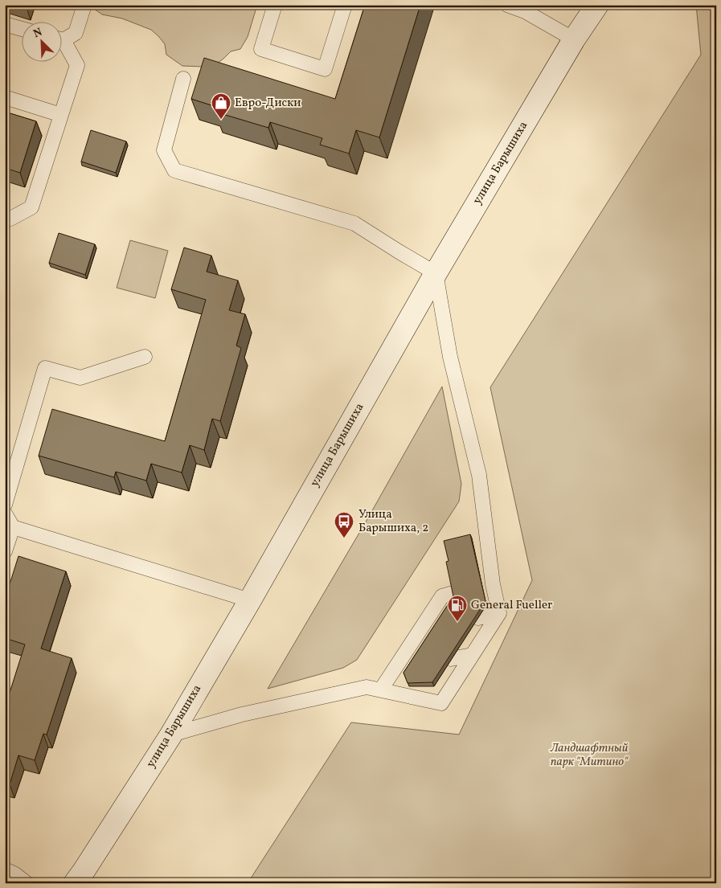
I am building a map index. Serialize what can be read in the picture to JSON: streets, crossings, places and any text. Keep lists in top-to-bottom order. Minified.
{"streets":{"main road":["улица Барышиха"]},"parks":["Ландшафтный парк \"Митино\""],"places":{"shop":["Евро-Диски"],"bus stop":["Улица Барышиха, 2"],"fuel station":["General Fueller"]},"north":"top left"}
